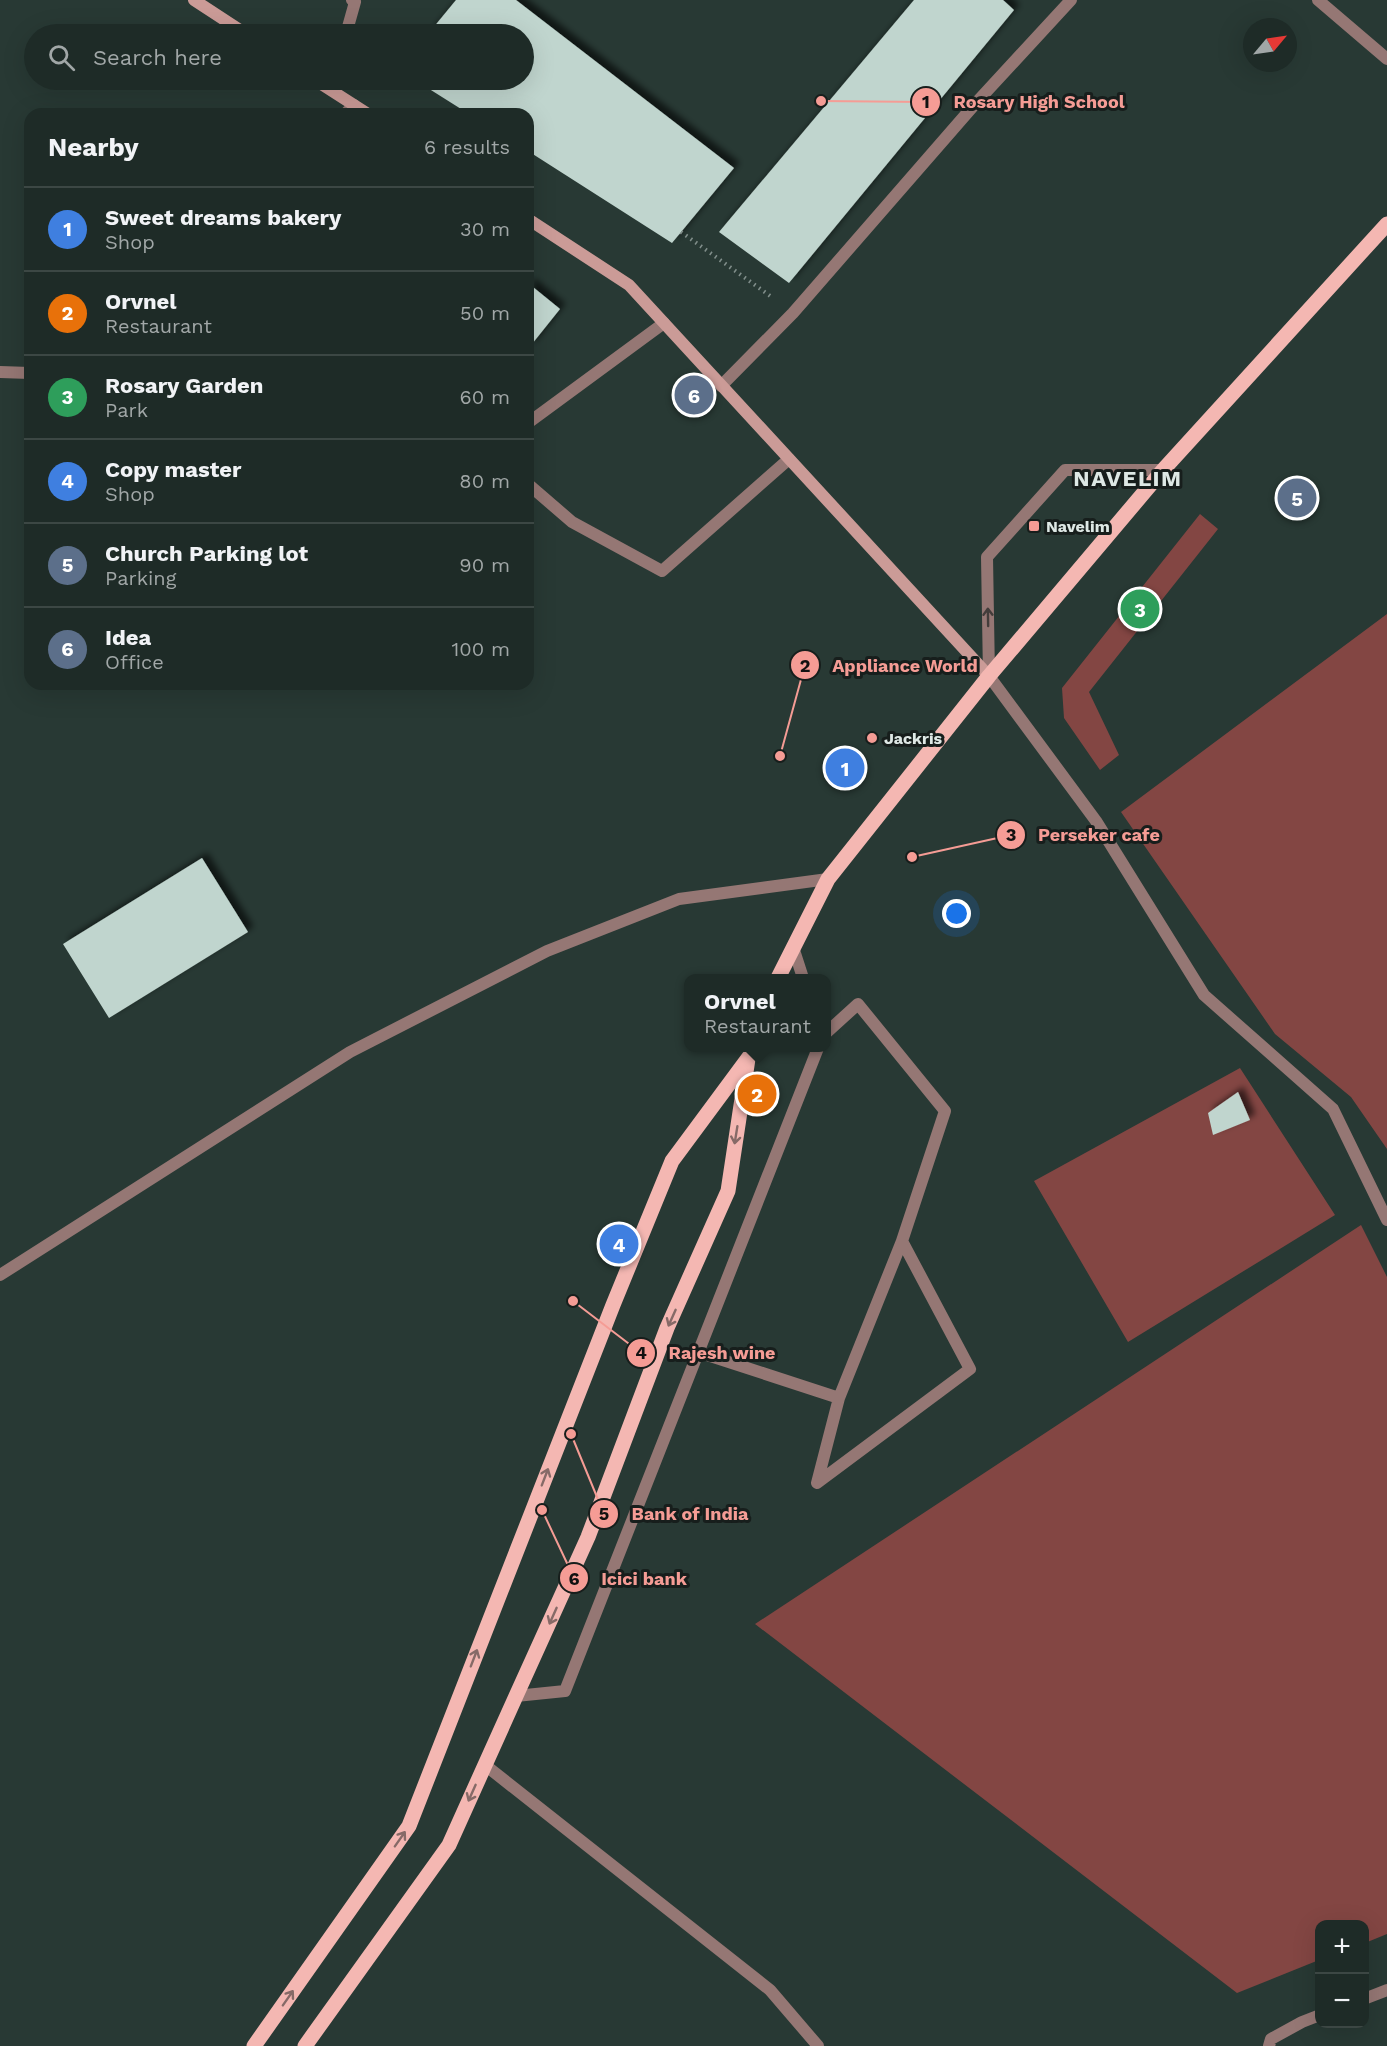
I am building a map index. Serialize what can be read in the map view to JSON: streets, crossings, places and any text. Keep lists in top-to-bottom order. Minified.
{"districts":["NAVELIM"],"places":{"other":["Rosary High School","Jackris","Appliance World","Perseker cafe","Rajesh wine","Bank of India","Icici bank"],"transit":["Navelim"]},"north":"top right","page":{"search":"Search here","heading":["Nearby","6 results"],"list":[{"mark":"1","name":"Sweet dreams bakery","note":"Shop","value":"30 m"},{"mark":"2","name":"Orvnel","note":"Restaurant","value":"50 m"},{"mark":"3","name":"Rosary Garden","note":"Park","value":"60 m"},{"mark":"4","name":"Copy master","note":"Shop","value":"80 m"},{"mark":"5","name":"Church Parking lot","note":"Parking","value":"90 m"},{"mark":"6","name":"Idea","note":"Office","value":"100 m"}],"pins":["6","5","3","1","2","4"],"popup":["Orvnel","Restaurant"],"map_buttons":["+","−"]}}
